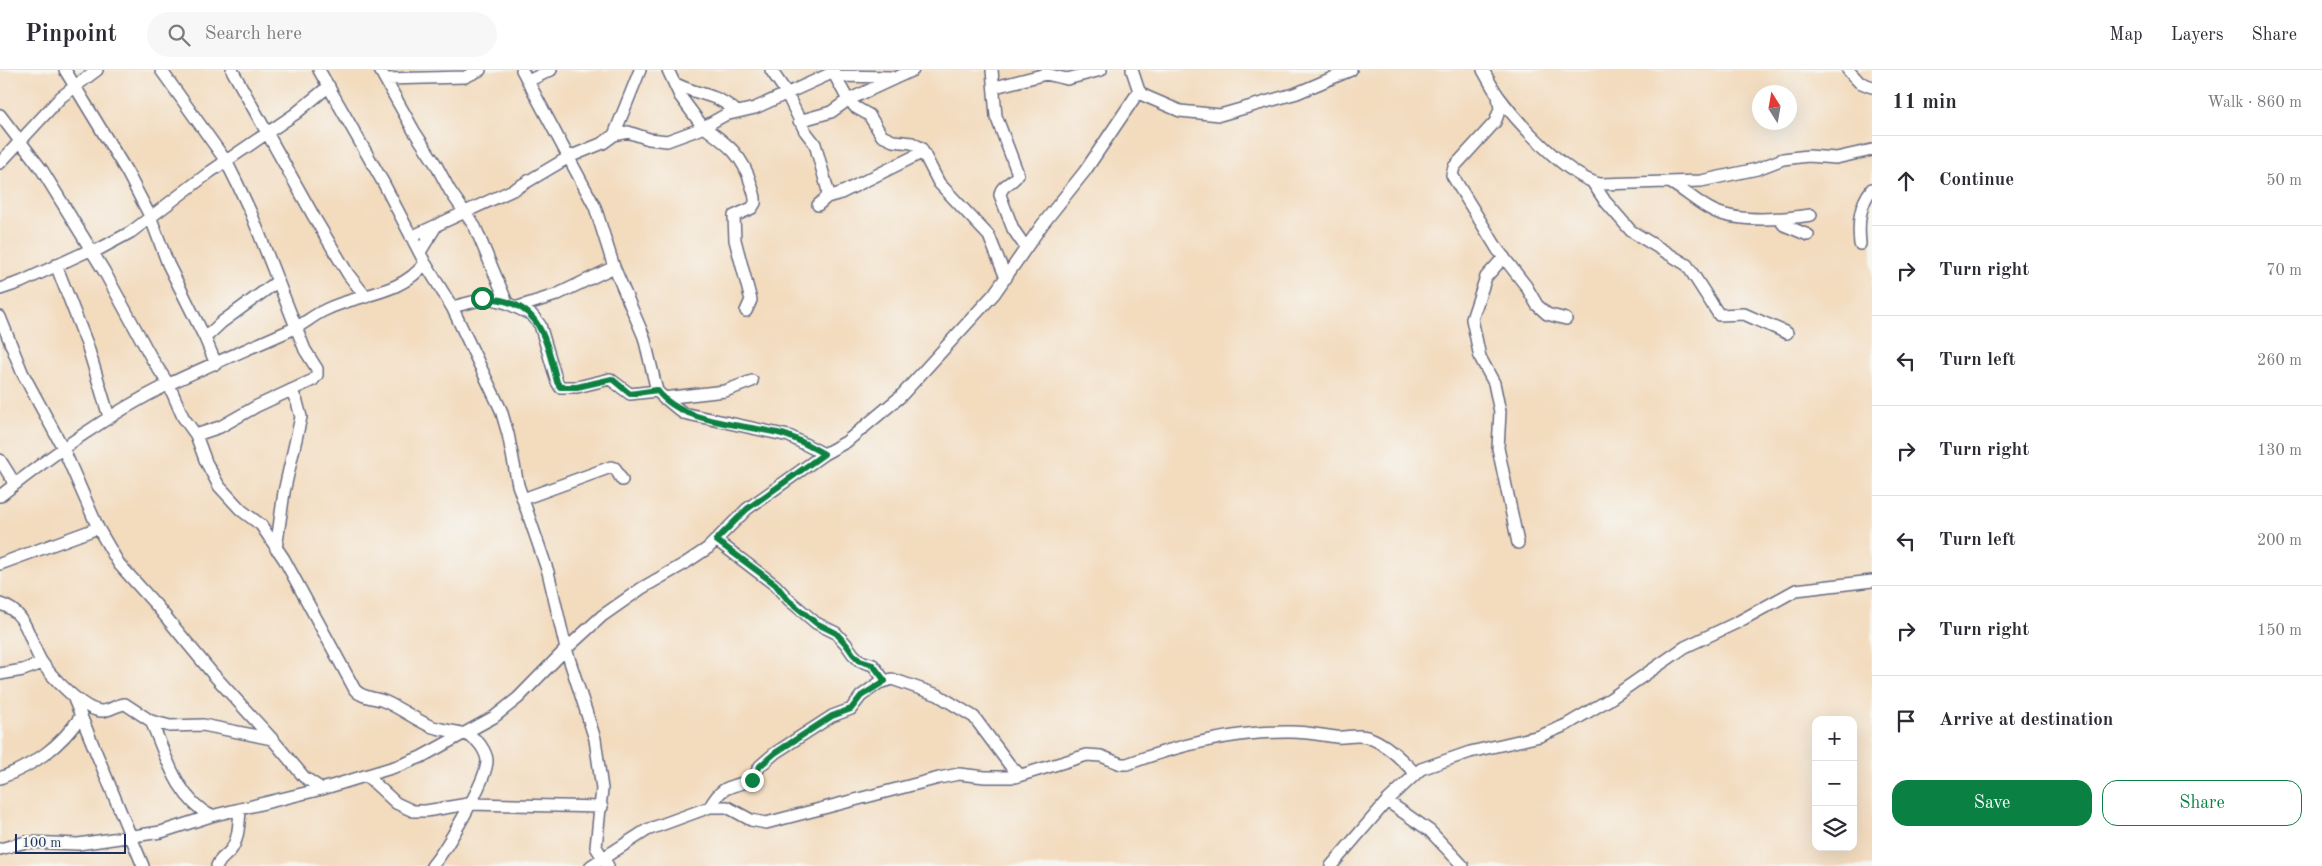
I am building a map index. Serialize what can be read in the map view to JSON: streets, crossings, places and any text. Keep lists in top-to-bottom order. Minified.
{"scale_bar":"100 m","north":"top","page":{"header":"Pinpoint","search":"Search here","nav":["Map","Layers","Share"],"heading":["11 min","Walk · 860 m"],"list":[["Continue","50 m"],["Turn right","70 m"],["Turn left","260 m"],["Turn right","130 m"],["Turn left","200 m"],["Turn right","150 m"],"Arrive at destination"],"map_buttons":["+","−"],"buttons":["Save","Share"],"scale":"100 m"}}
